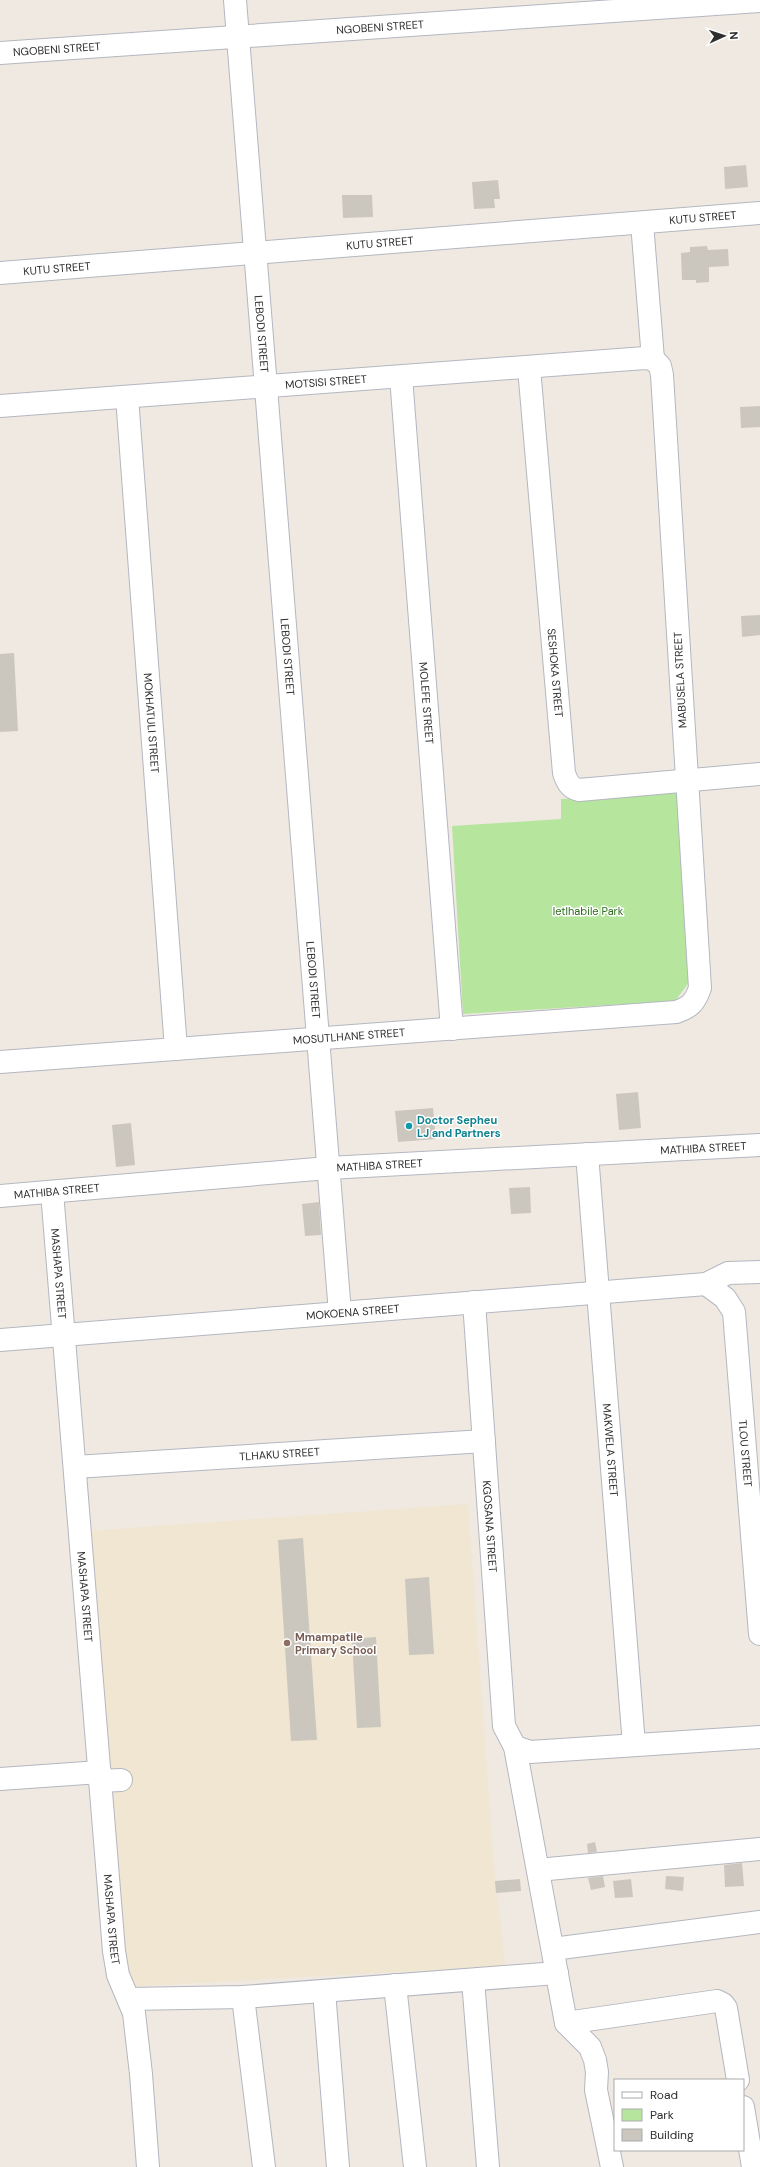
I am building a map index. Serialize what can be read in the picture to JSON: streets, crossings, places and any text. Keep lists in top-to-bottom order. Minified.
{"streets":{"street":["NGOBENI STREET","KUTU STREET","LEBODI STREET","MOTSISI STREET","SESHOKA STREET","MABUSELA STREET","MOLEFE STREET","MOKHATULI STREET","MOSUTLHANE STREET","MATHIBA STREET","MASHAPA STREET","MOKOENA STREET","MAKWELA STREET","TLOU STREET","TLHAKU STREET","KGOSANA STREET"]},"crossings":[["NGOBENI STREET","LEBODI STREET"],["KUTU STREET","LEBODI STREET"],["LEBODI STREET","MOTSISI STREET"],["LEBODI STREET","MOSUTLHANE STREET"],["LEBODI STREET","MATHIBA STREET"],["LEBODI STREET","MOKOENA STREET"],["MOTSISI STREET","SESHOKA STREET"],["MOTSISI STREET","MABUSELA STREET"],["MOTSISI STREET","MOLEFE STREET"],["MOTSISI STREET","MOKHATULI STREET"],["SESHOKA STREET","MABUSELA STREET"],["MABUSELA STREET","MOSUTLHANE STREET"],["MOLEFE STREET","MOSUTLHANE STREET"],["MOKHATULI STREET","MOSUTLHANE STREET"],["MATHIBA STREET","MASHAPA STREET"],["MATHIBA STREET","MAKWELA STREET"],["MASHAPA STREET","MOKOENA STREET"],["MASHAPA STREET","TLHAKU STREET"],["MOKOENA STREET","MAKWELA STREET"],["MOKOENA STREET","TLOU STREET"],["MOKOENA STREET","KGOSANA STREET"],["TLHAKU STREET","KGOSANA STREET"]],"parks":["letlhabile Park"],"places":["Doctor Sepheu LJ and Partners","Mmampatile Primary School"],"legend":["Road","Park","Building"],"north":"right"}
